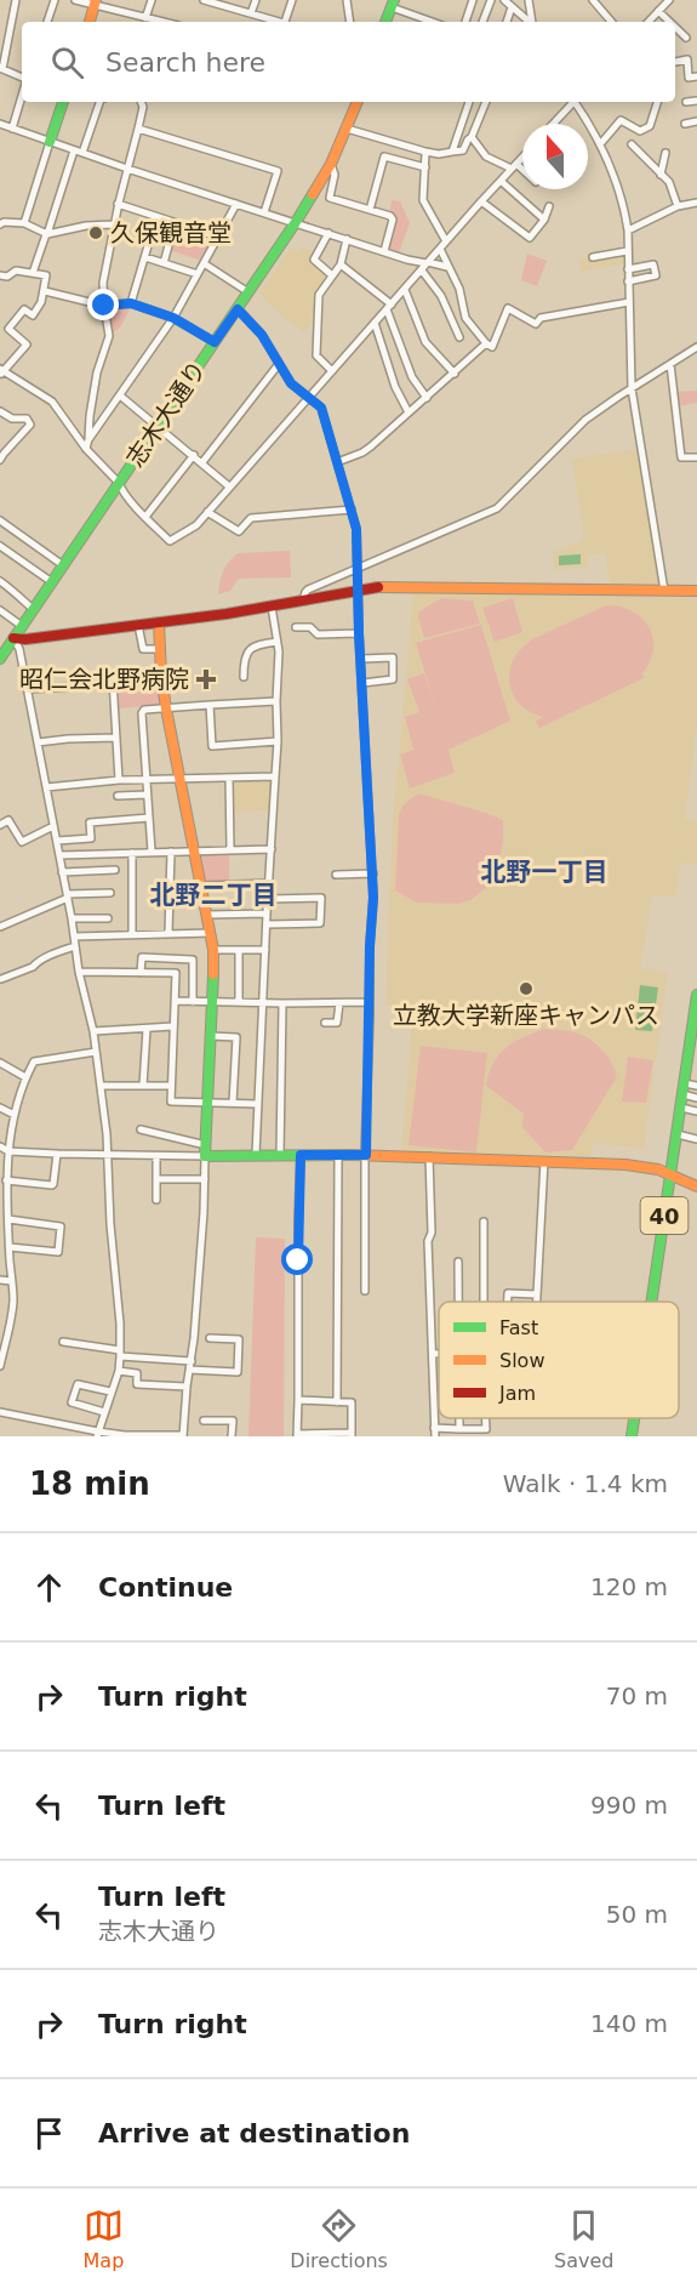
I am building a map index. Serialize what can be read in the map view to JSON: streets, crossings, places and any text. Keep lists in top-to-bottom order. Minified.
{"streets":{"street":["志木大通り","40"]},"districts":["北野一丁目","北野二丁目"],"places":{"other":["久保観音堂","立教大学新座キャンパス"],"health":["昭仁会北野病院"]},"legend":["Fast","Slow","Jam"],"north":"top","page":{"search":"Search here","heading":["18 min","Walk · 1.4 km"],"list":[["Continue","120 m"],["Turn right","70 m"],["Turn left","990 m"],["Turn left","志木大通り","50 m"],["Turn right","140 m"],"Arrive at destination"],"nav":["Map","Directions","Saved"]}}
